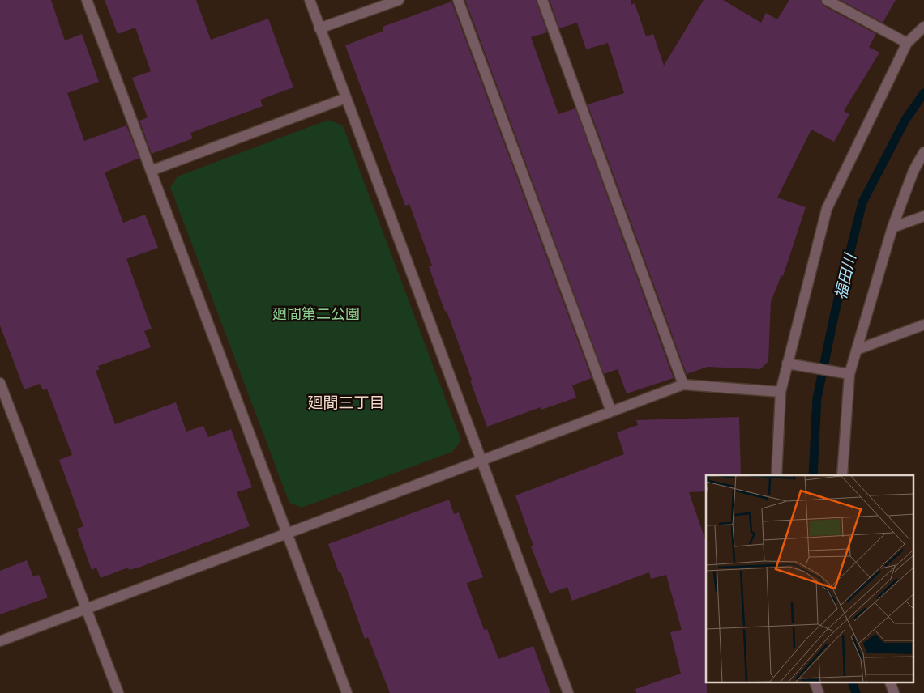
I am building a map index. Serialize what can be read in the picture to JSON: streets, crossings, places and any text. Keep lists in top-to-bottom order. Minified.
{"districts":["廻間三丁目"],"water":["福田川"],"parks":["廻間第二公園"]}
